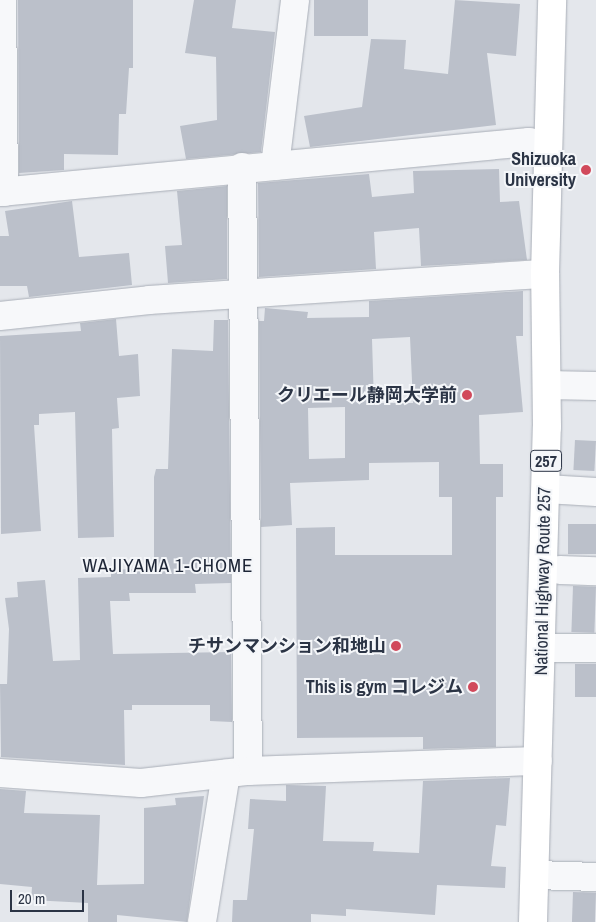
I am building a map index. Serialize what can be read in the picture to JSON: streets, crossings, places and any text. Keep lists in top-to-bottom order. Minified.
{"streets":{"highway":["257","National Highway Route 257"]},"districts":["WAJIYAMA 1-CHOME"],"places":["Shizuoka University","クリエール静岡大学前","チサンマンション和地山","This is gym コレジム"],"scale_bar":"20 m"}
